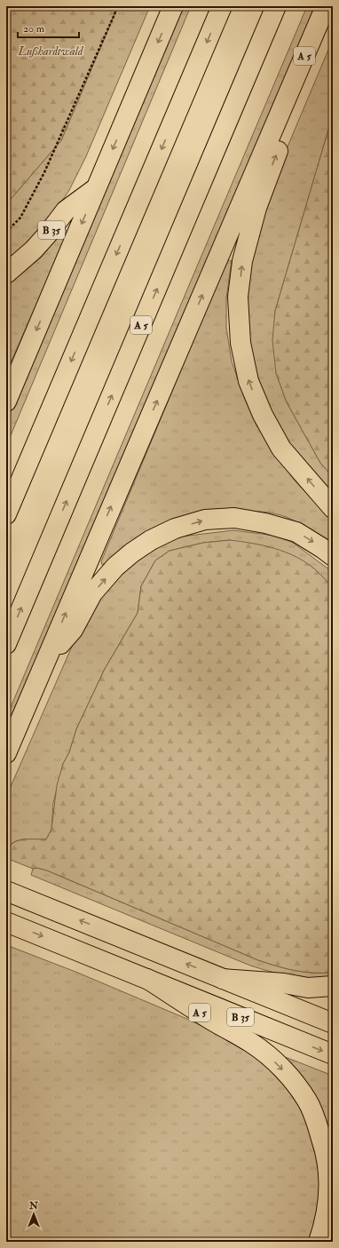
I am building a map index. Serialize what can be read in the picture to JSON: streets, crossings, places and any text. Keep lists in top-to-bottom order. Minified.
{"streets":{"highway":["A 5","B 35"]},"crossings":[["A 5","B 35"]],"parks":["Lußhardtwald"],"scale_bar":"20 m","north":"top"}
